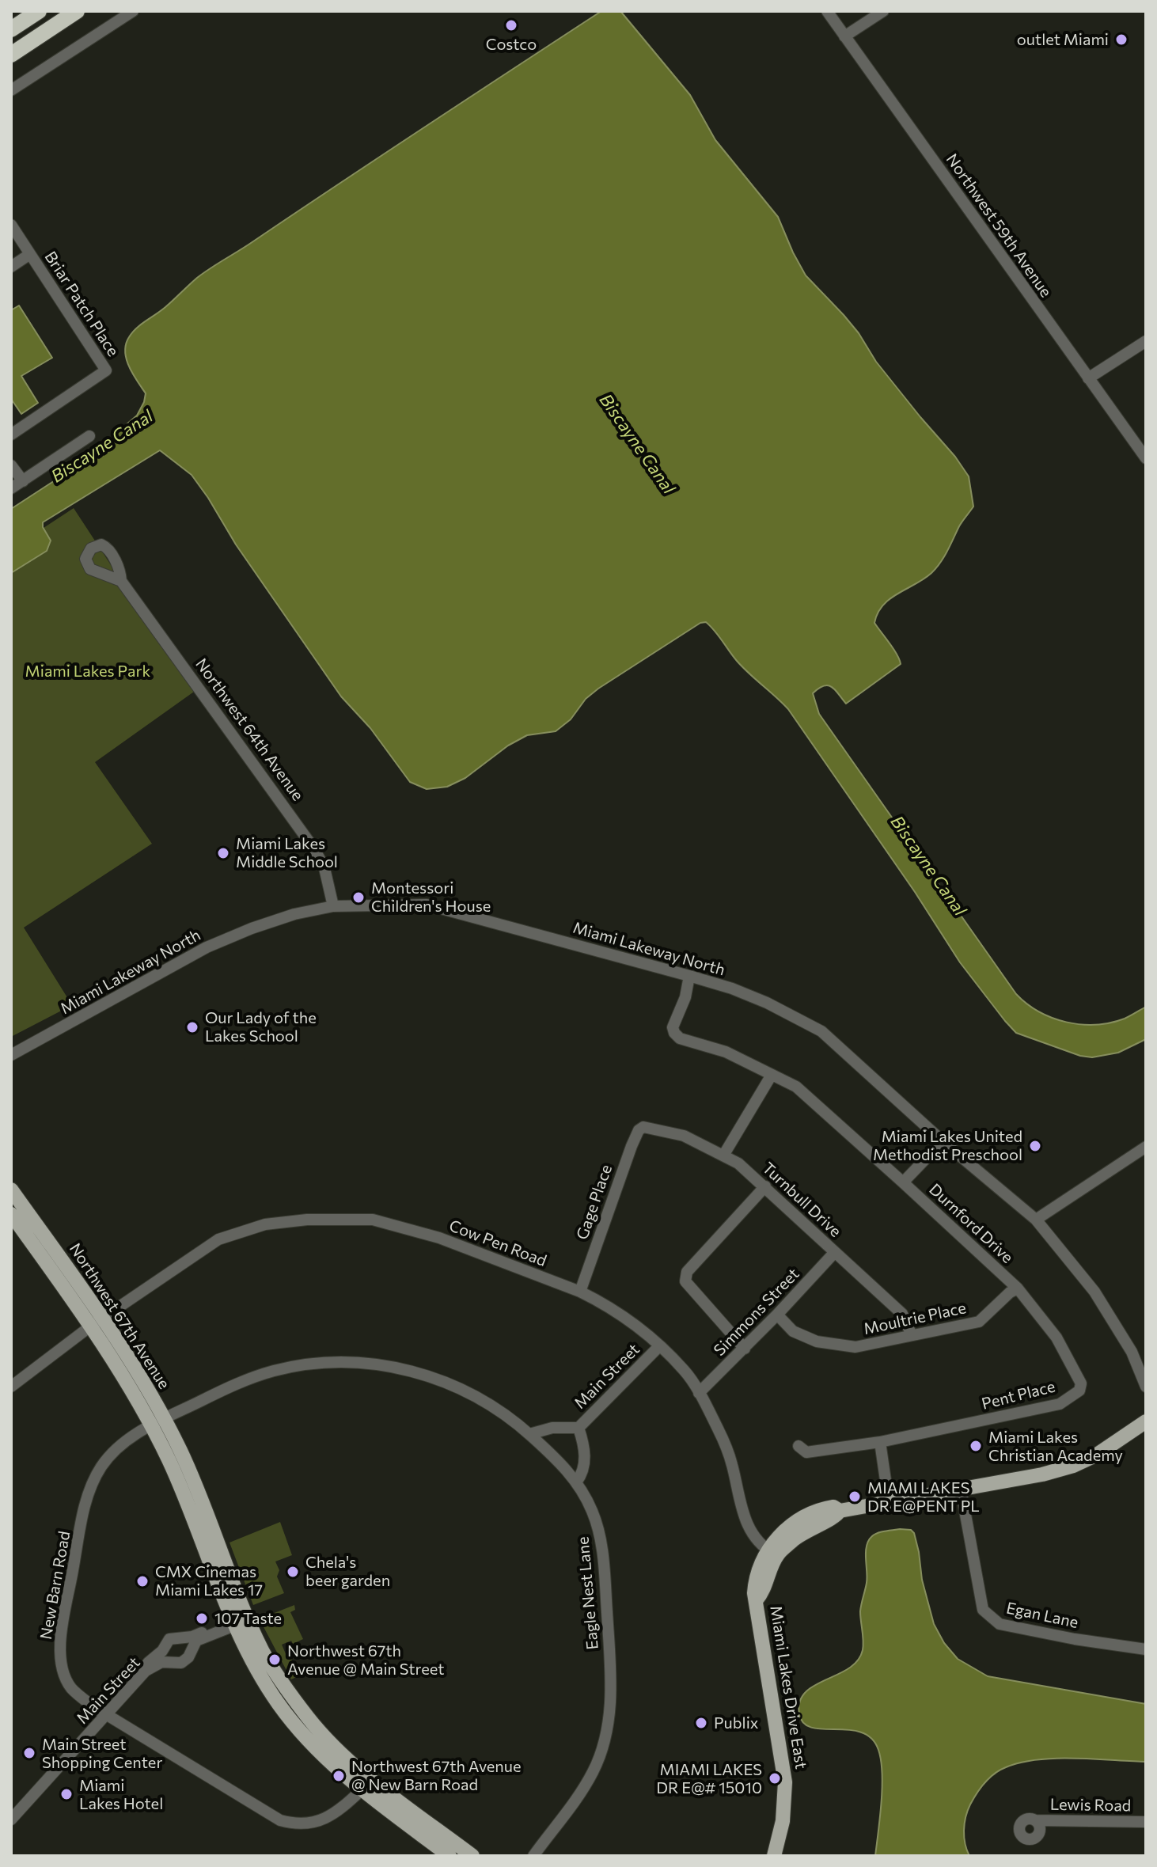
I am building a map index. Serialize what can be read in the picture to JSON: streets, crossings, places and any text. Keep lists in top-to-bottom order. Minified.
{"streets":{"main road":["Northwest 67th Avenue","Miami Lakes Drive East"],"street":["Northwest 59th Avenue","Briar Patch Place","Northwest 64th Avenue","Miami Lakeway North","Turnbull Drive","Gage Place","Durnford Drive","Cow Pen Road","Simmons Street","Moultrie Place","Main Street","Pent Place","New Barn Road","Eagle Nest Lane","Egan Lane","Lewis Road"]},"crossings":[["Northwest 64th Avenue","Miami Lakeway North"],["Miami Lakeway North","Durnford Drive"],["Turnbull Drive","Gage Place"],["Turnbull Drive","Simmons Street"],["Turnbull Drive","Moultrie Place"],["Gage Place","Cow Pen Road"],["Durnford Drive","Moultrie Place"],["Durnford Drive","Pent Place"],["Cow Pen Road","Simmons Street"],["Cow Pen Road","Northwest 67th Avenue"],["Cow Pen Road","Main Street"],["Cow Pen Road","Miami Lakes Drive East"],["Simmons Street","Moultrie Place"],["Northwest 67th Avenue","Main Street"],["Northwest 67th Avenue","New Barn Road"],["Northwest 67th Avenue","Eagle Nest Lane"],["Moultrie Place","Pent Place"],["Main Street","New Barn Road"],["Main Street","Eagle Nest Lane"],["New Barn Road","Eagle Nest Lane"],["Egan Lane","Miami Lakes Drive East"]],"water":["Biscayne Canal"],"parks":["Miami Lakes Park"],"places":["Costco","outlet Miami","Miami Lakes Middle School","Montessori Children's House","Our Lady of the Lakes School","Miami Lakes United Methodist Preschool","Miami Lakes Christian Academy","MIAMI LAKES DR E@PENT PL","Chela's beer garden","CMX Cinemas Miami Lakes 17","107 Taste","Northwest 67th Avenue @ Main Street","Publix","Main Street Shopping Center","Northwest 67th Avenue @ New Barn Road","MIAMI LAKES DR E@# 15010","Miami Lakes Hotel"]}
